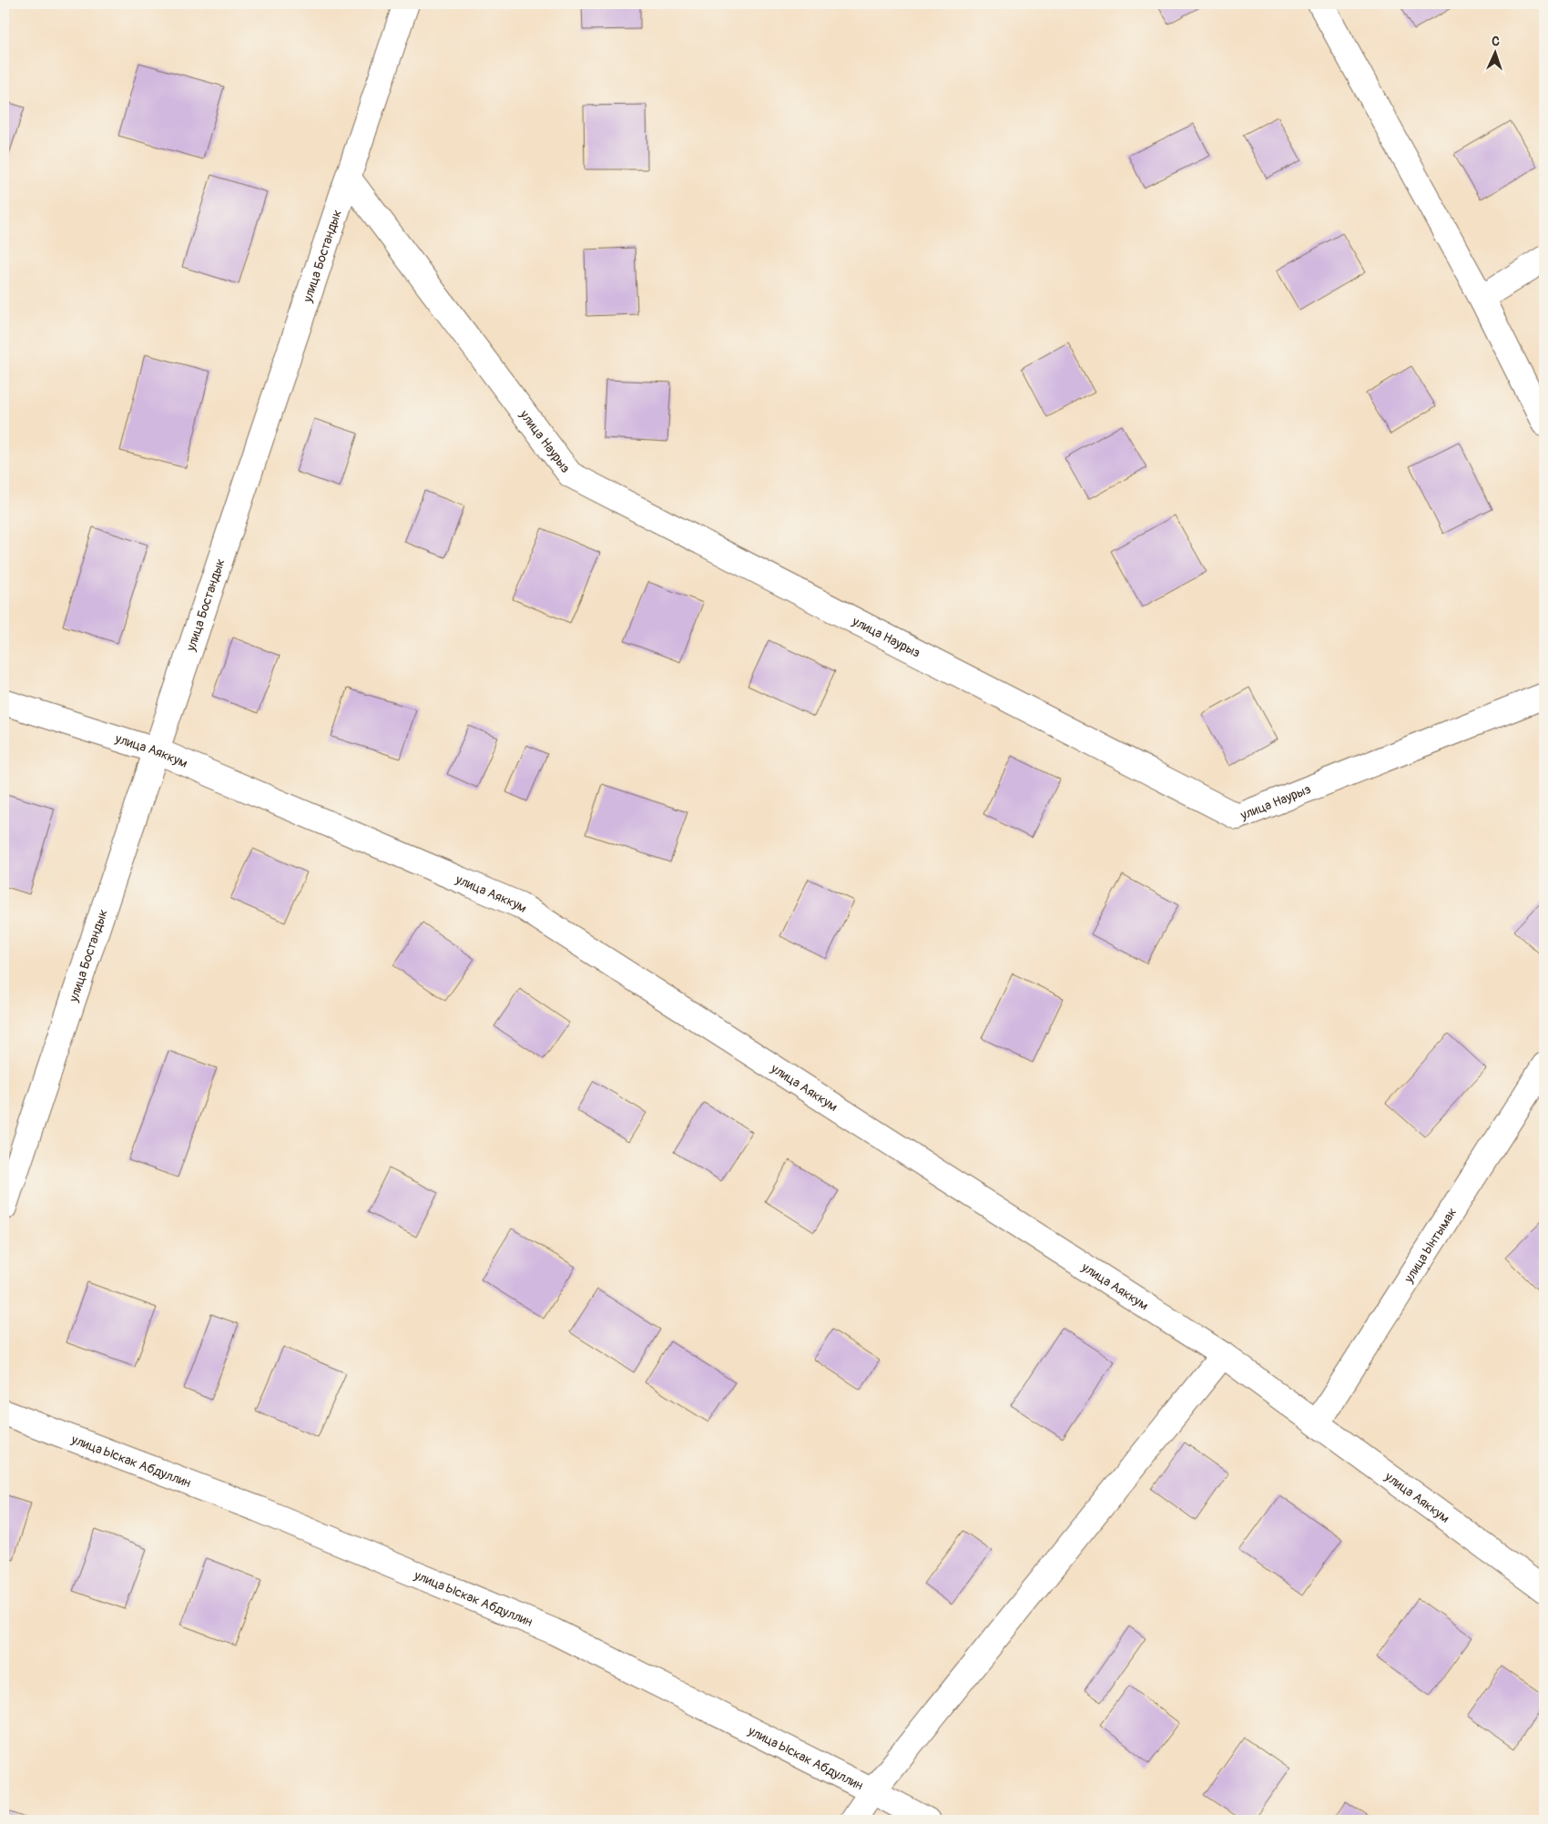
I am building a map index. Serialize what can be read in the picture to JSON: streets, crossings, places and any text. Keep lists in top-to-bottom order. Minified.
{"streets":{"street":["улица Бостандык","улица Наурыз","улица Аяккум","улица Ынтымак","улица Ыскак Абдуллин"]},"crossings":[["улица Бостандык","улица Наурыз"],["улица Бостандык","улица Аяккум"],["улица Аяккум","улица Ынтымак"]],"north":"top"}
